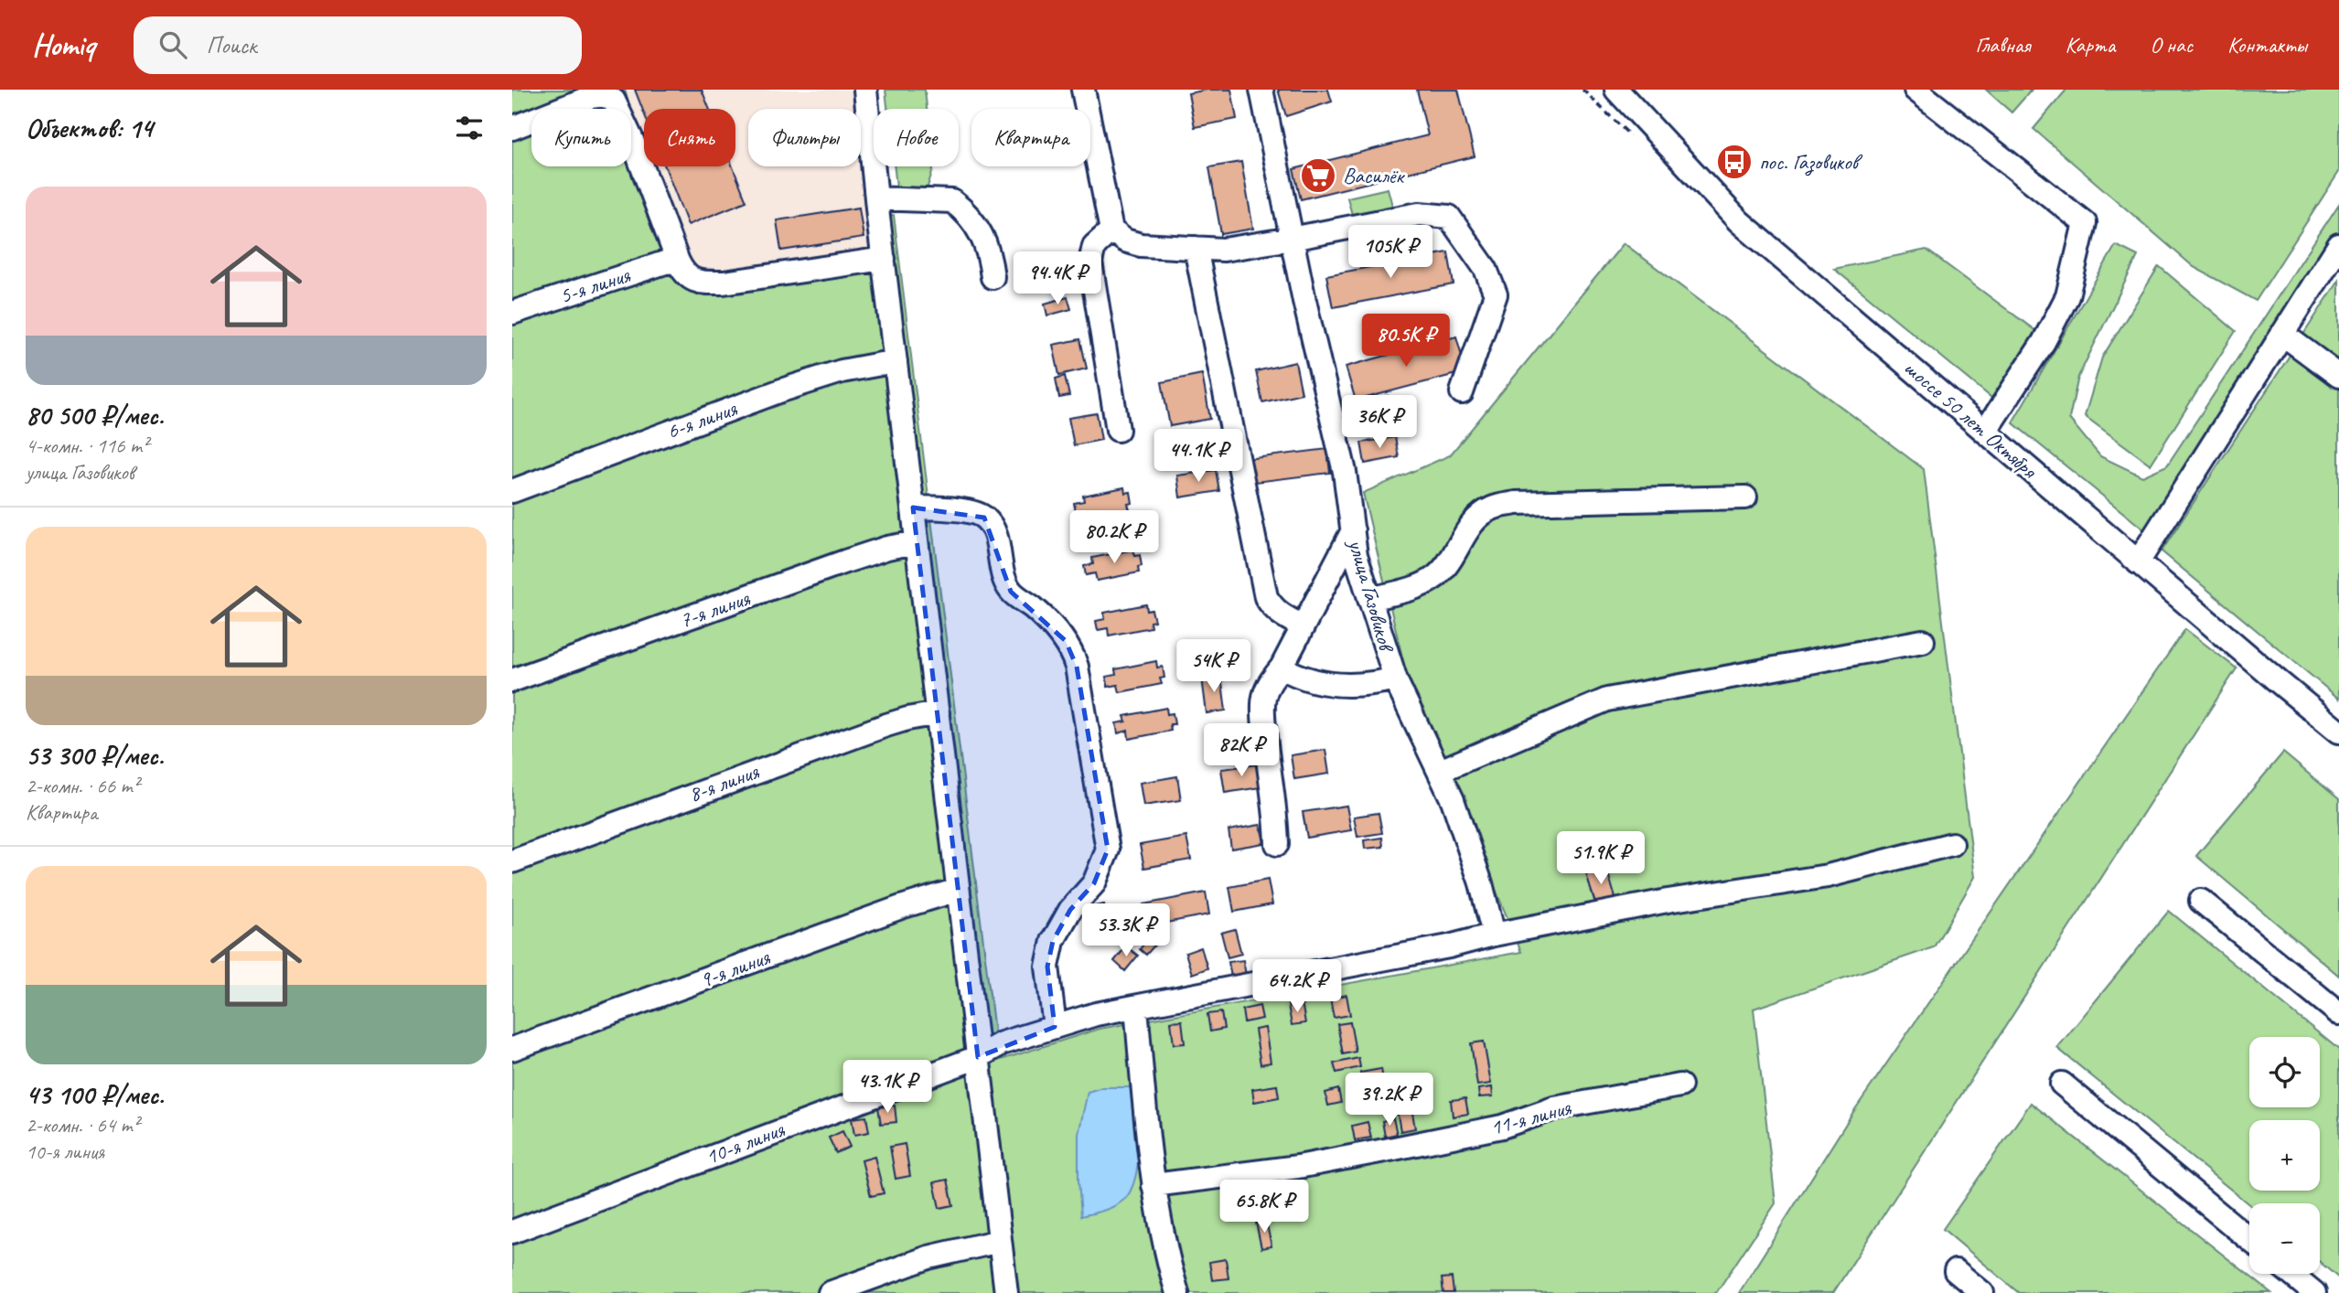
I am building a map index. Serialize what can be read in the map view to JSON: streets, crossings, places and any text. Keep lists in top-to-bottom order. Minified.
{"streets":{"street":["5-я линия","шоссе 50 лет Октября","6-я линия","улица Газовиков","7-я линия","8-я линия","9-я линия","11-я линия","10-я линия"]},"crossings":[["улица Газовиков","10-я линия"]],"places":{"bus stop":["пос. Газовиков"],"supermarket":["Василёк"]},"page":{"header":"Homiq","search":"Поиск","nav":["Главная","Карта","О нас","Контакты"],"heading":"Объектов: 14","chip":["Купить","Снять","Фильтры","Новое","Квартира"],"list":[{"name":"80 500 ₽/мес.","note":"4-комн. · 116 m² · улица Газовиков"},{"name":"53 300 ₽/мес.","note":"2-комн. · 66 m² · Квартира"},{"name":"43 100 ₽/мес.","note":"2-комн. · 64 m² · 10-я линия"}],"price":["105K ₽","94.4K ₽","80.5K ₽","36K ₽","44.1K ₽","80.2K ₽","54K ₽","82K ₽","51.9K ₽","53.3K ₽","64.2K ₽","43.1K ₽","39.2K ₽","65.8K ₽"],"map_buttons":["+","−"]}}
